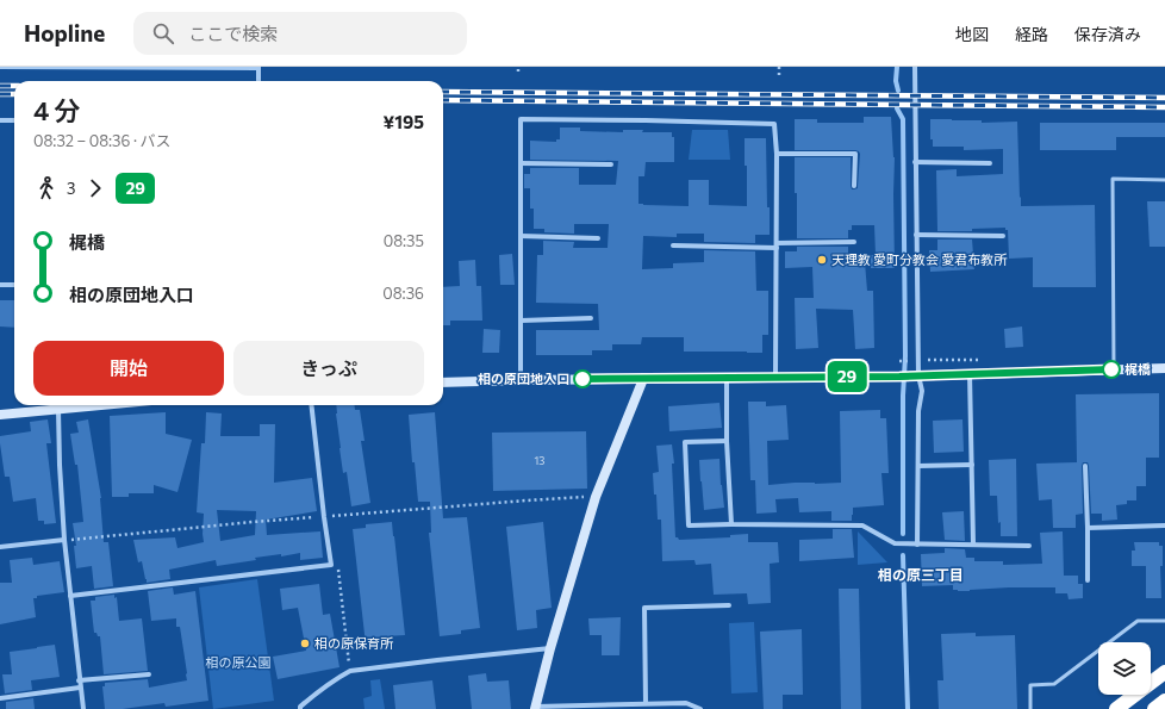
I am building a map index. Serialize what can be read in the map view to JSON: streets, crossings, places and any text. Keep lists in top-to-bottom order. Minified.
{"districts":["相の原三丁目"],"parks":["相の原公園"],"places":["天理教 愛町分教会 愛君布教所","梶橋","相の原団地入口","相の原保育所"],"lines":["bus line 29"],"house_numbers":["13"],"page":{"header":"Hopline","search":"ここで検索","nav":["地図","経路","保存済み"],"on_map":"29","heading":["4 分","08:32 – 08:36 · バス","¥195"],"legs":["3","29"],"list":[{"name":"梶橋","value":"08:35"},{"name":"相の原団地入口","value":"08:36"}],"buttons":["開始","きっぷ"]}}
